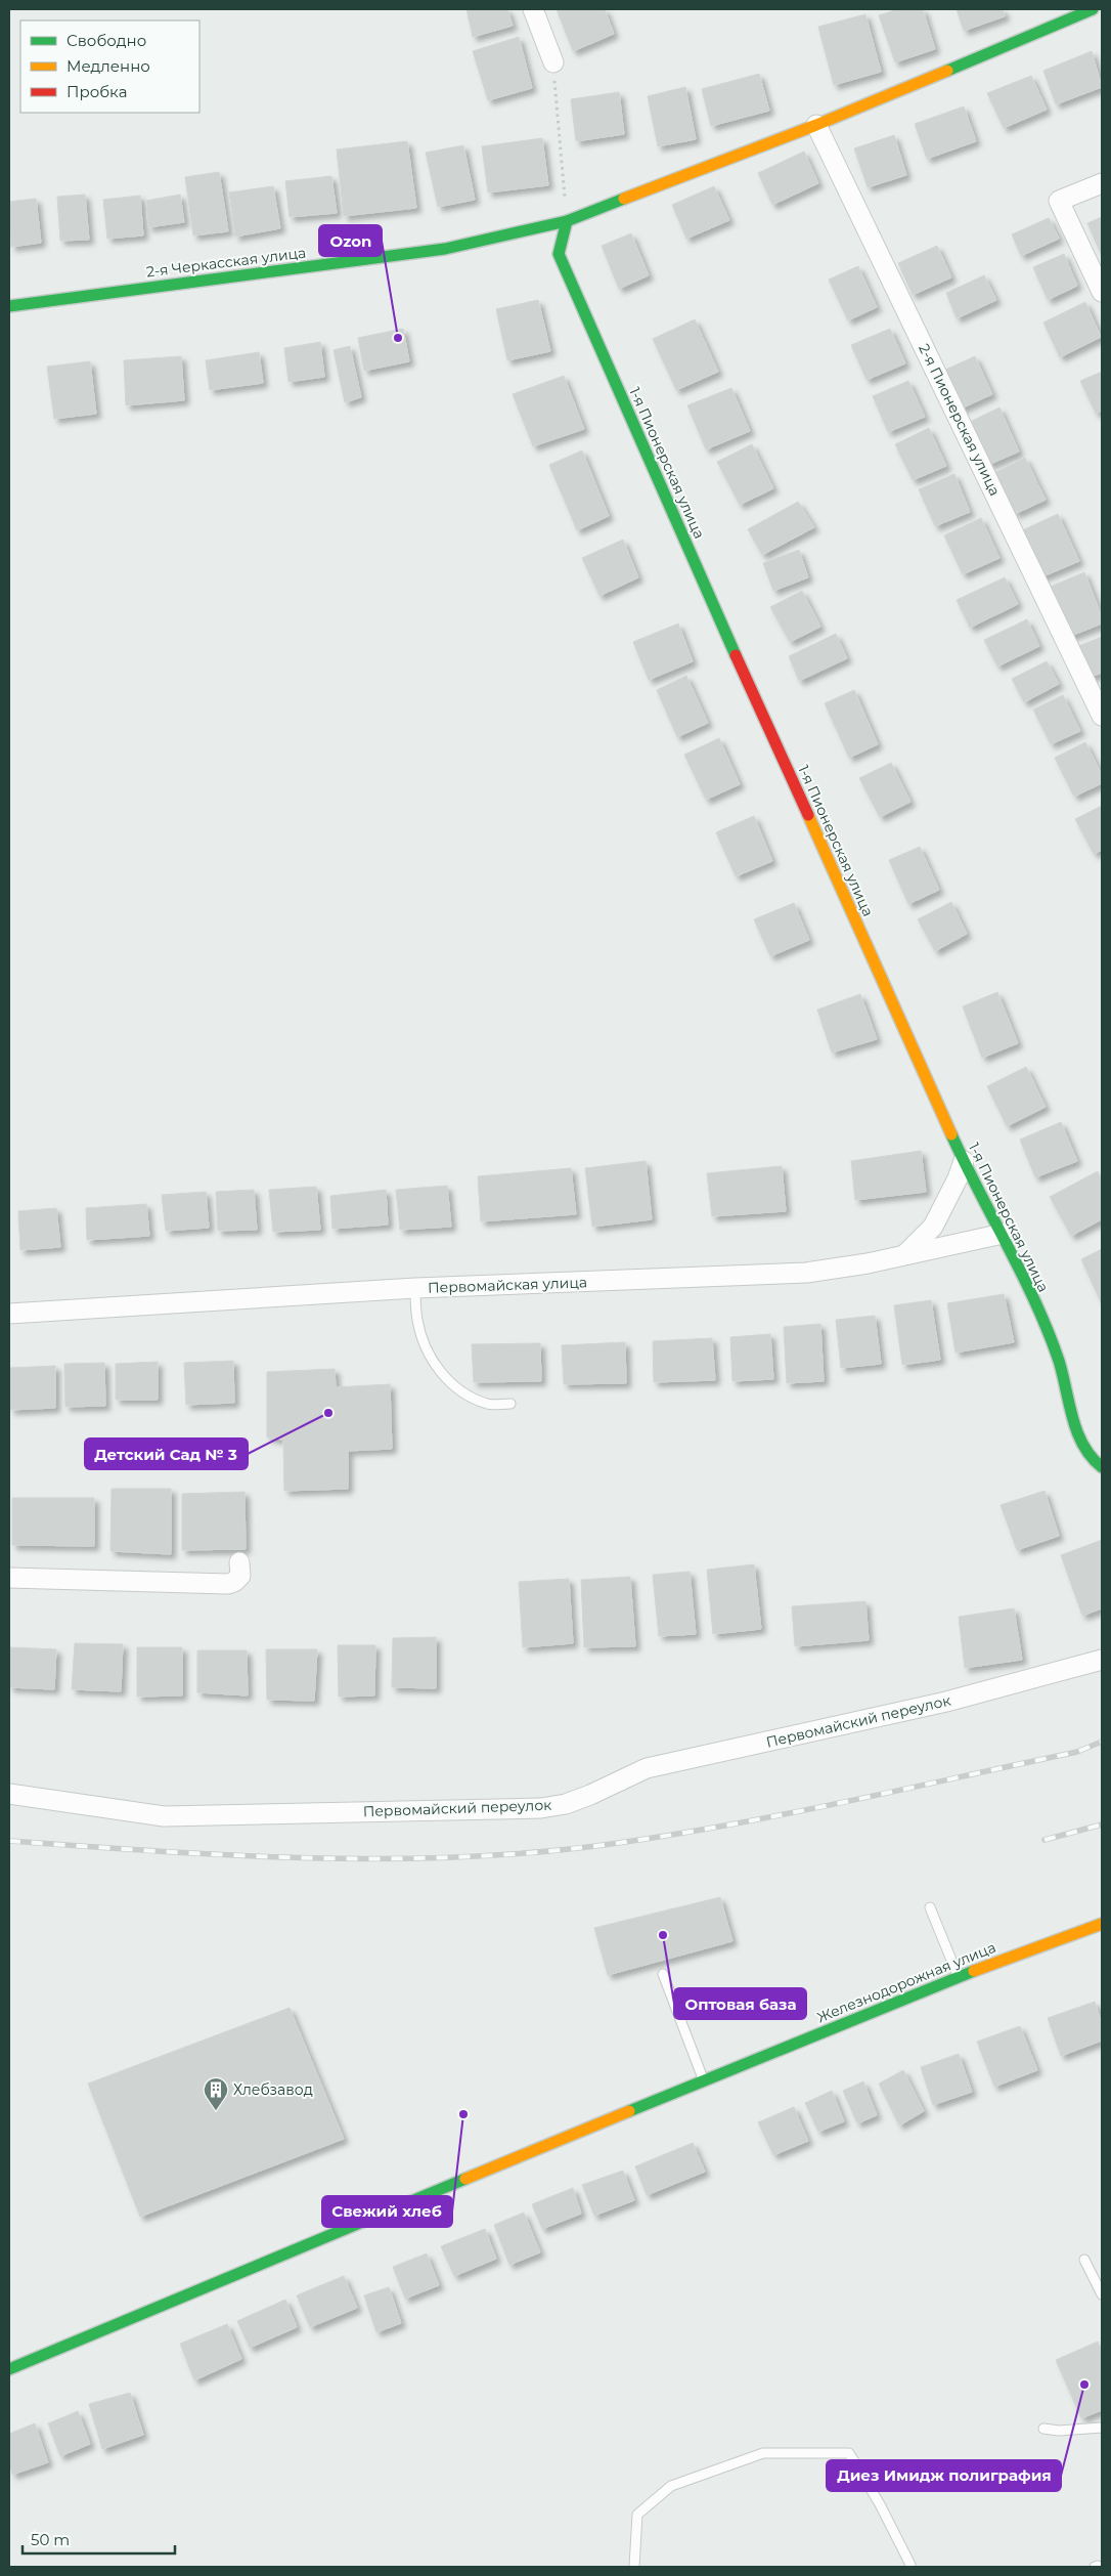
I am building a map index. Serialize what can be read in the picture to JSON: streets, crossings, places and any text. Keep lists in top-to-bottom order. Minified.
{"streets":{"street":["2-я Черкасская улица","2-я Пионерская улица","1-я Пионерская улица","Первомайская улица","Первомайский переулок","Железнодорожная улица"]},"crossings":[["2-я Черкасская улица","2-я Пионерская улица"],["2-я Черкасская улица","1-я Пионерская улица"],["1-я Пионерская улица","Первомайская улица"]],"places":{"other":["Ozon","Детский Сад № 3","Оптовая база","Свежий хлеб","Диез Имидж полиграфия"],"building":["Хлебзавод"]},"legend":["Свободно","Медленно","Пробка"],"scale_bar":"50 m"}
